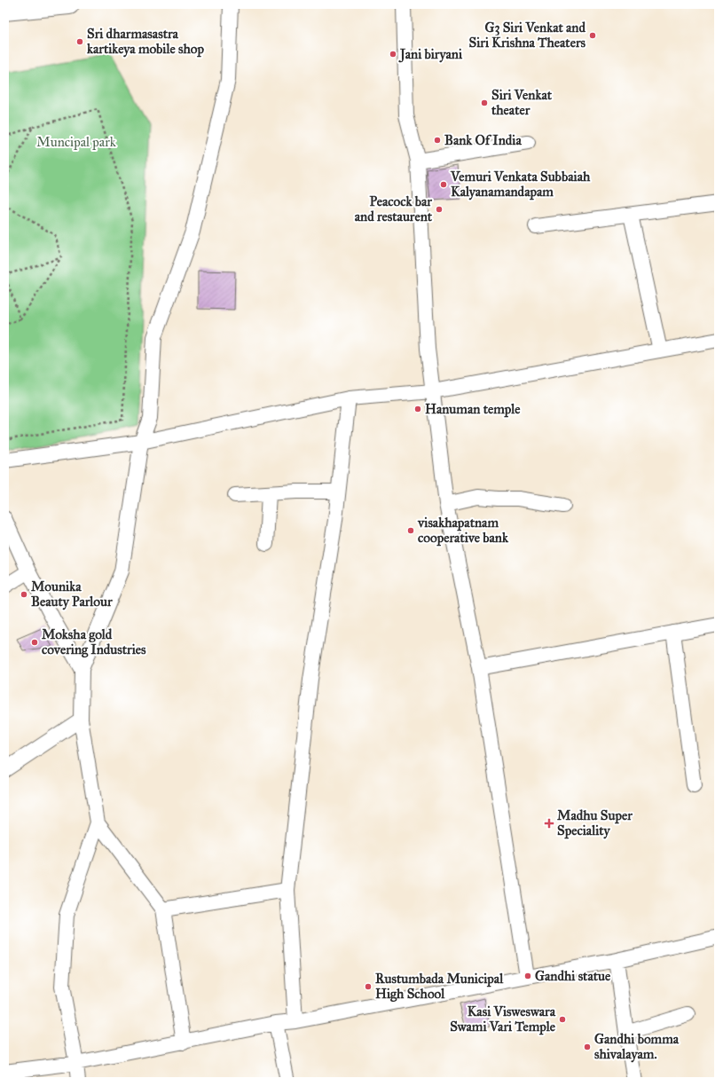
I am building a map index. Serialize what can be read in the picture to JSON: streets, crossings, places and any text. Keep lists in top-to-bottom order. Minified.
{"parks":["Muncipal park"],"places":{"other":["G3 Siri Venkat and Siri Krishna Theaters","Sri dharmasastra kartikeya mobile shop","Jani biryani","Siri Venkat theater","Bank Of India","Vemuri Venkata Subbaiah Kalyanamandapam","Peacock bar and restaurent","Hanuman temple","visakhapatnam cooperative bank","Mounika Beauty Parlour","Moksha gold covering Industries","Gandhi statue","Rustumbada Municipal High School","Kasi Visweswara Swami Vari Temple","Gandhi bomma shivalayam."],"health":["Madhu Super Speciality"]}}
